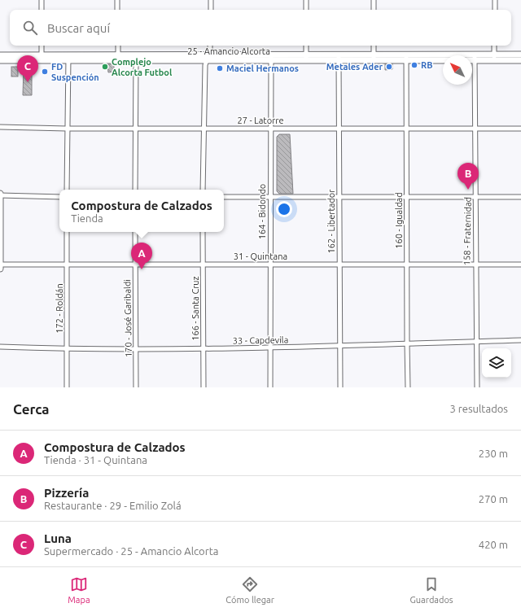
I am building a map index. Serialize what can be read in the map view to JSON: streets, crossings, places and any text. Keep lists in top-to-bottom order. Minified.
{"streets":{"main road":["25 - Amancio Alcorta"],"street":["27 - Latorre","164 - Bidondo","160 - Igualdad","162 - Libertador","158 - Fraternidad","31 - Quintana","172 - Roldán","166 - Santa Cruz","170 - José Garibaldi","33 - Capdevila"]},"crossings":[["25 - Amancio Alcorta","164 - Bidondo"],["25 - Amancio Alcorta","160 - Igualdad"],["25 - Amancio Alcorta","162 - Libertador"],["27 - Latorre","164 - Bidondo"],["27 - Latorre","160 - Igualdad"],["27 - Latorre","162 - Libertador"],["27 - Latorre","158 - Fraternidad"],["164 - Bidondo","31 - Quintana"],["164 - Bidondo","33 - Capdevila"],["160 - Igualdad","31 - Quintana"],["160 - Igualdad","33 - Capdevila"],["162 - Libertador","31 - Quintana"],["162 - Libertador","33 - Capdevila"],["158 - Fraternidad","31 - Quintana"],["158 - Fraternidad","33 - Capdevila"],["31 - Quintana","172 - Roldán"],["31 - Quintana","166 - Santa Cruz"],["31 - Quintana","170 - José Garibaldi"],["172 - Roldán","33 - Capdevila"],["166 - Santa Cruz","33 - Capdevila"],["170 - José Garibaldi","33 - Capdevila"]],"places":["RB","Complejo Alcorta Futbol","Metales Ader","Maciel Hermanos","FD Suspención"],"north":"top left","page":{"search":"Buscar aquí","pins":["C","B","A"],"popup":["Compostura de Calzados","Tienda"],"heading":["Cerca","3 resultados"],"list":[{"mark":"A","name":"Compostura de Calzados","note":"Tienda · 31 - Quintana","value":"230 m"},{"mark":"B","name":"Pizzería","note":"Restaurante · 29 - Emilio Zolá","value":"270 m"},{"mark":"C","name":"Luna","note":"Supermercado · 25 - Amancio Alcorta","value":"420 m"}],"nav":["Mapa","Cómo llegar","Guardados"]}}
